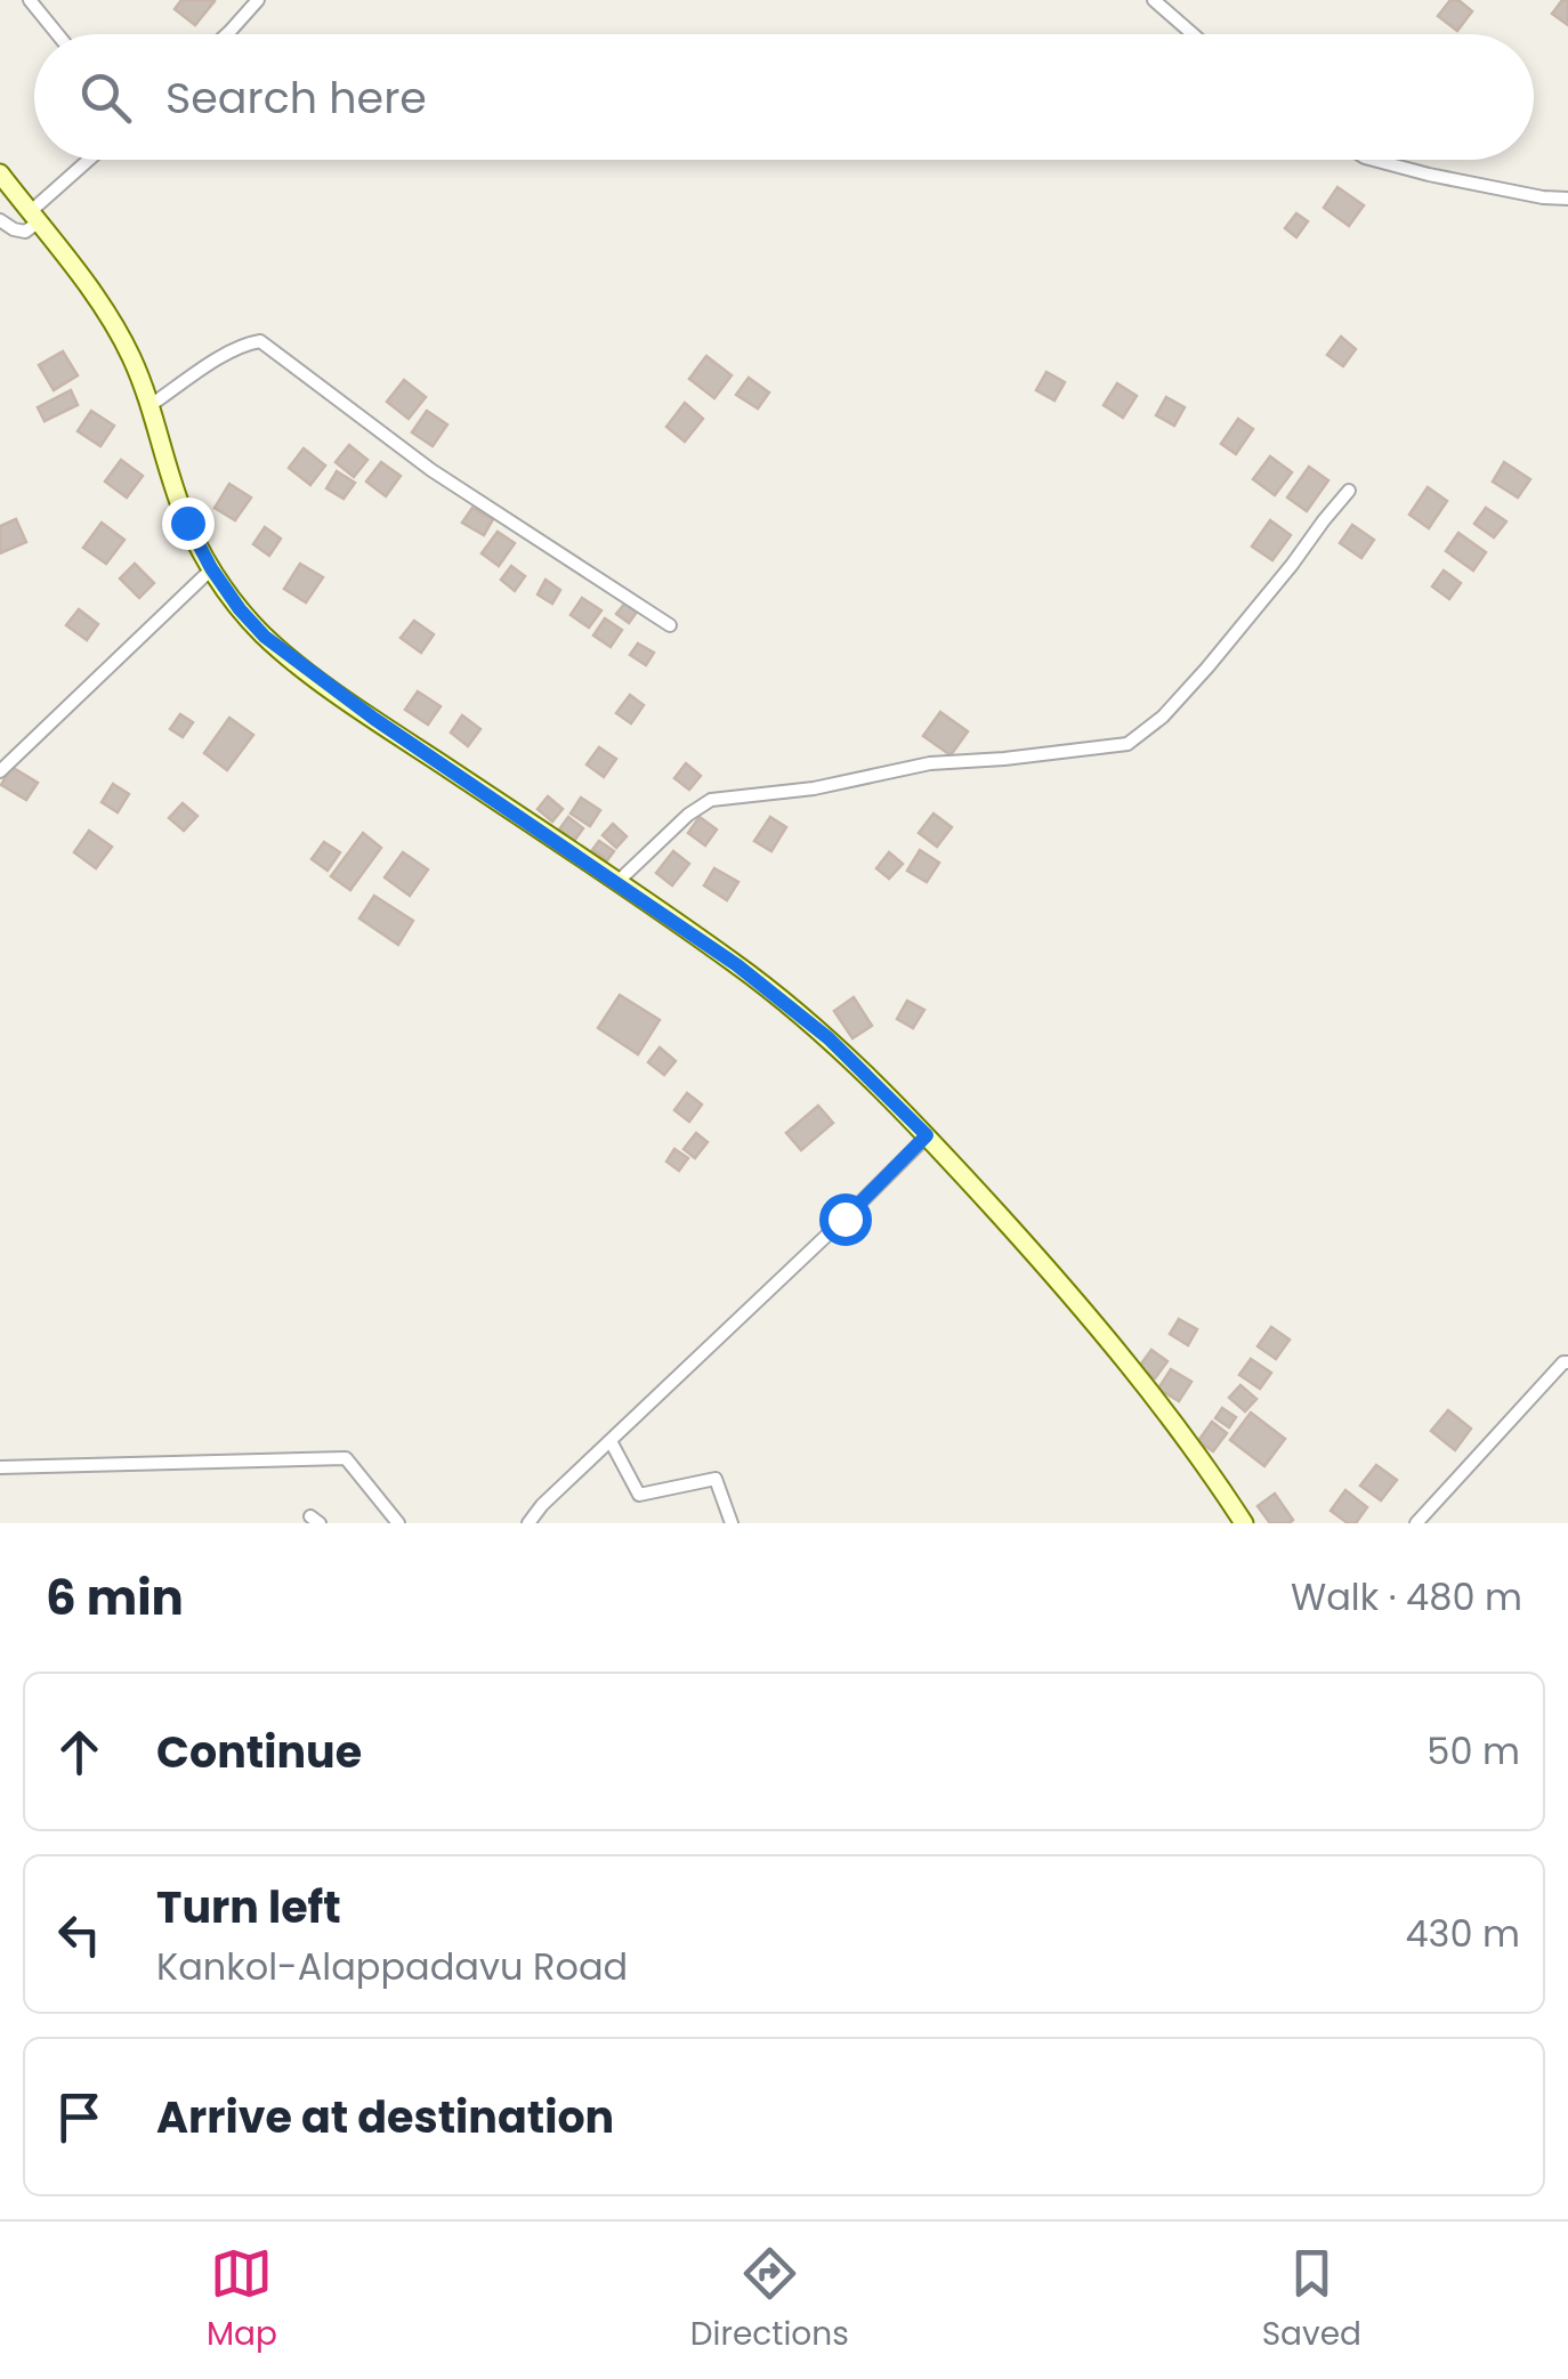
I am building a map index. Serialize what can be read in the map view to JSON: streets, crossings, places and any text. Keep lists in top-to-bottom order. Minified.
{"page":{"search":"Search here","heading":["6 min","Walk · 480 m"],"list":[["Continue","50 m"],["Turn left","Kankol-Alappadavu Road","430 m"],"Arrive at destination"],"nav":["Map","Directions","Saved"]}}
